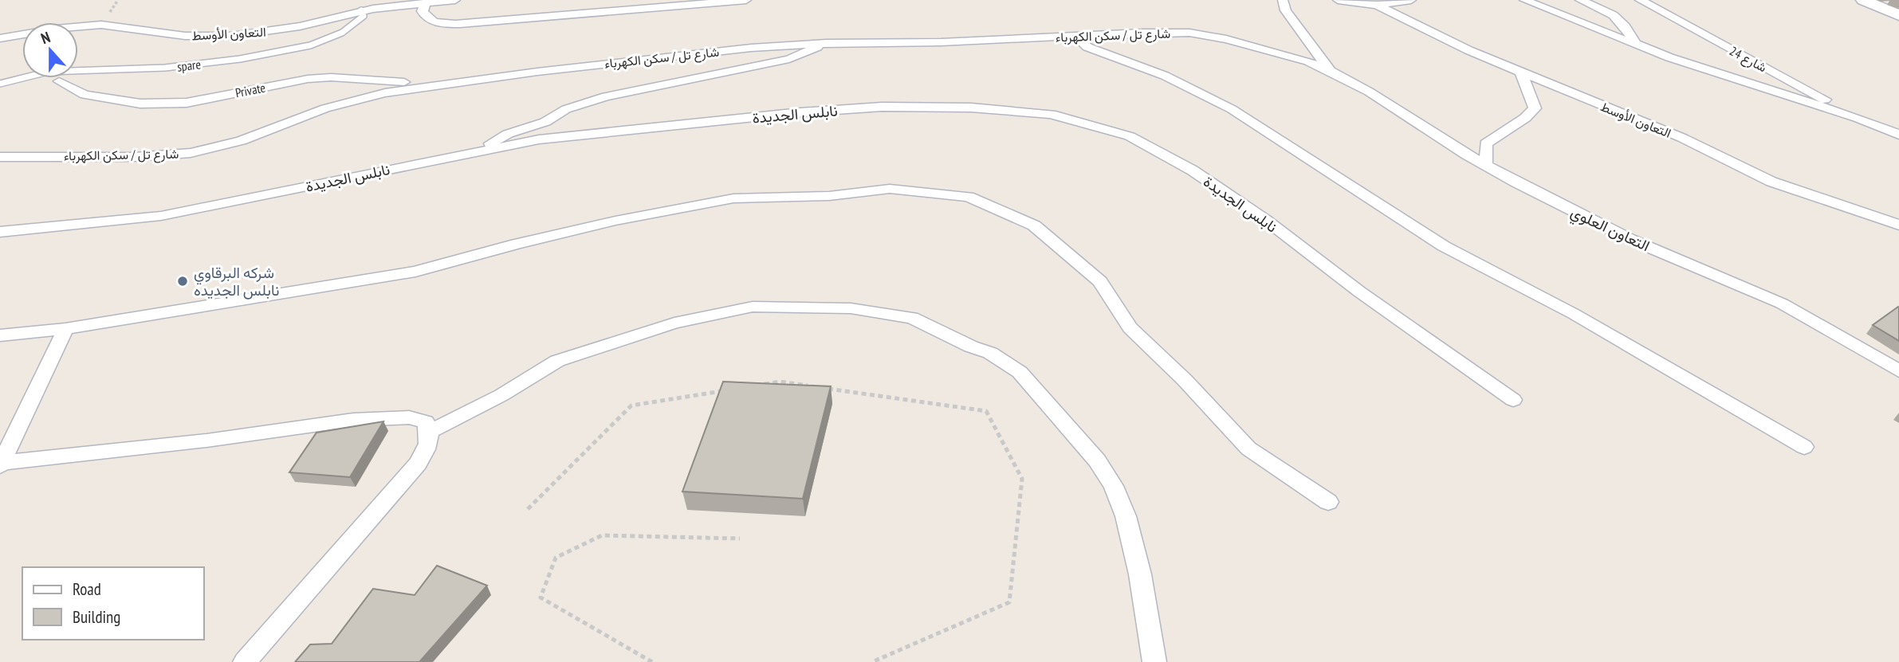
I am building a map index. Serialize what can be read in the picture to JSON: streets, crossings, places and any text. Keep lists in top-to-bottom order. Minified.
{"streets":{"street":["التعاون الأوسط","شارع تل / سكن الكهرباء","شارع 24","Private","نابلس الجديدة","التعاون العلوي"],"lane":["spare"]},"crossings":[["التعاون الأوسط","spare"],["شارع تل / سكن الكهرباء","التعاون العلوي"]],"places":["شركه البرقاوي نابلس الجديده"],"legend":["Road","Building"],"north":"top"}
